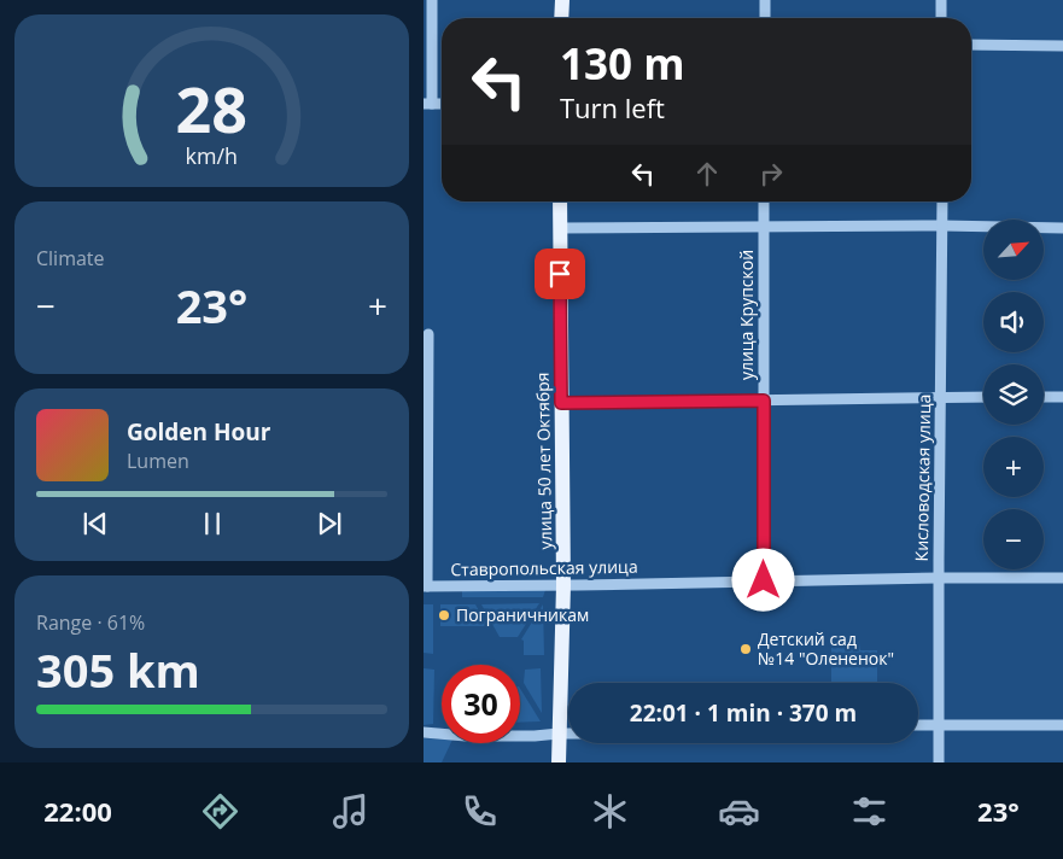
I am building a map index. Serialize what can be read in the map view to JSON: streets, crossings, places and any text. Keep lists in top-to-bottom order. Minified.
{"streets":{"main road":["улица 50 лет Октября"],"street":["улица Крупской","Кисловодская улица","Ставропольская улица"]},"crossings":[["улица Крупской","Ставропольская улица"],["улица 50 лет Октября","Ставропольская улица"],["Кисловодская улица","Ставропольская улица"]],"places":["Пограничникам","Детский сад №14 \"Олененок\""],"north":"top right","page":{"turn":["130 m","Turn left"],"tile":["Climate",["Range · 61%","305 km"]],"map_buttons":["+","−"],"heat":["−","23°","+"],"song":["Golden Hour","Lumen"],"limit":"30","trip":"22:01 · 1 min · 370 m","tabs":["22:00","23°"],"gauge":["28","km/h"]}}
